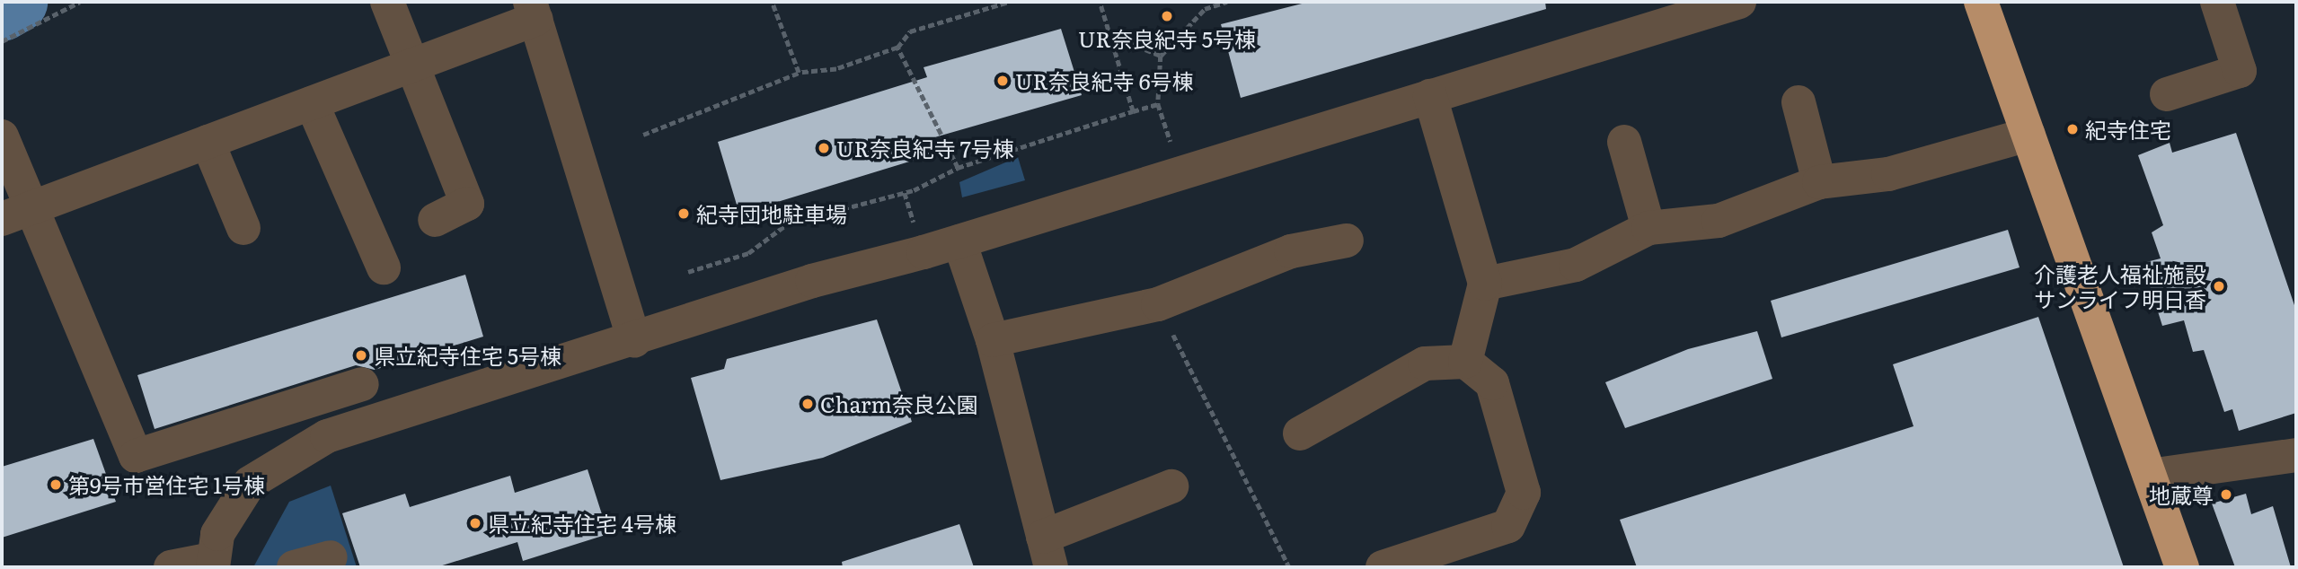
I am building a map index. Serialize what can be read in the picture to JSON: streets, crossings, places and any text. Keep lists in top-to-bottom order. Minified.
{"places":["UR奈良紀寺 5号棟","UR奈良紀寺 6号棟","紀寺住宅","UR奈良紀寺 7号棟","紀寺団地駐車場","介護老人福祉施設 サンライフ明日香","県立紀寺住宅 5号棟","Charm奈良公園","第9号市営住宅 1号棟","地蔵尊","県立紀寺住宅 4号棟"]}
